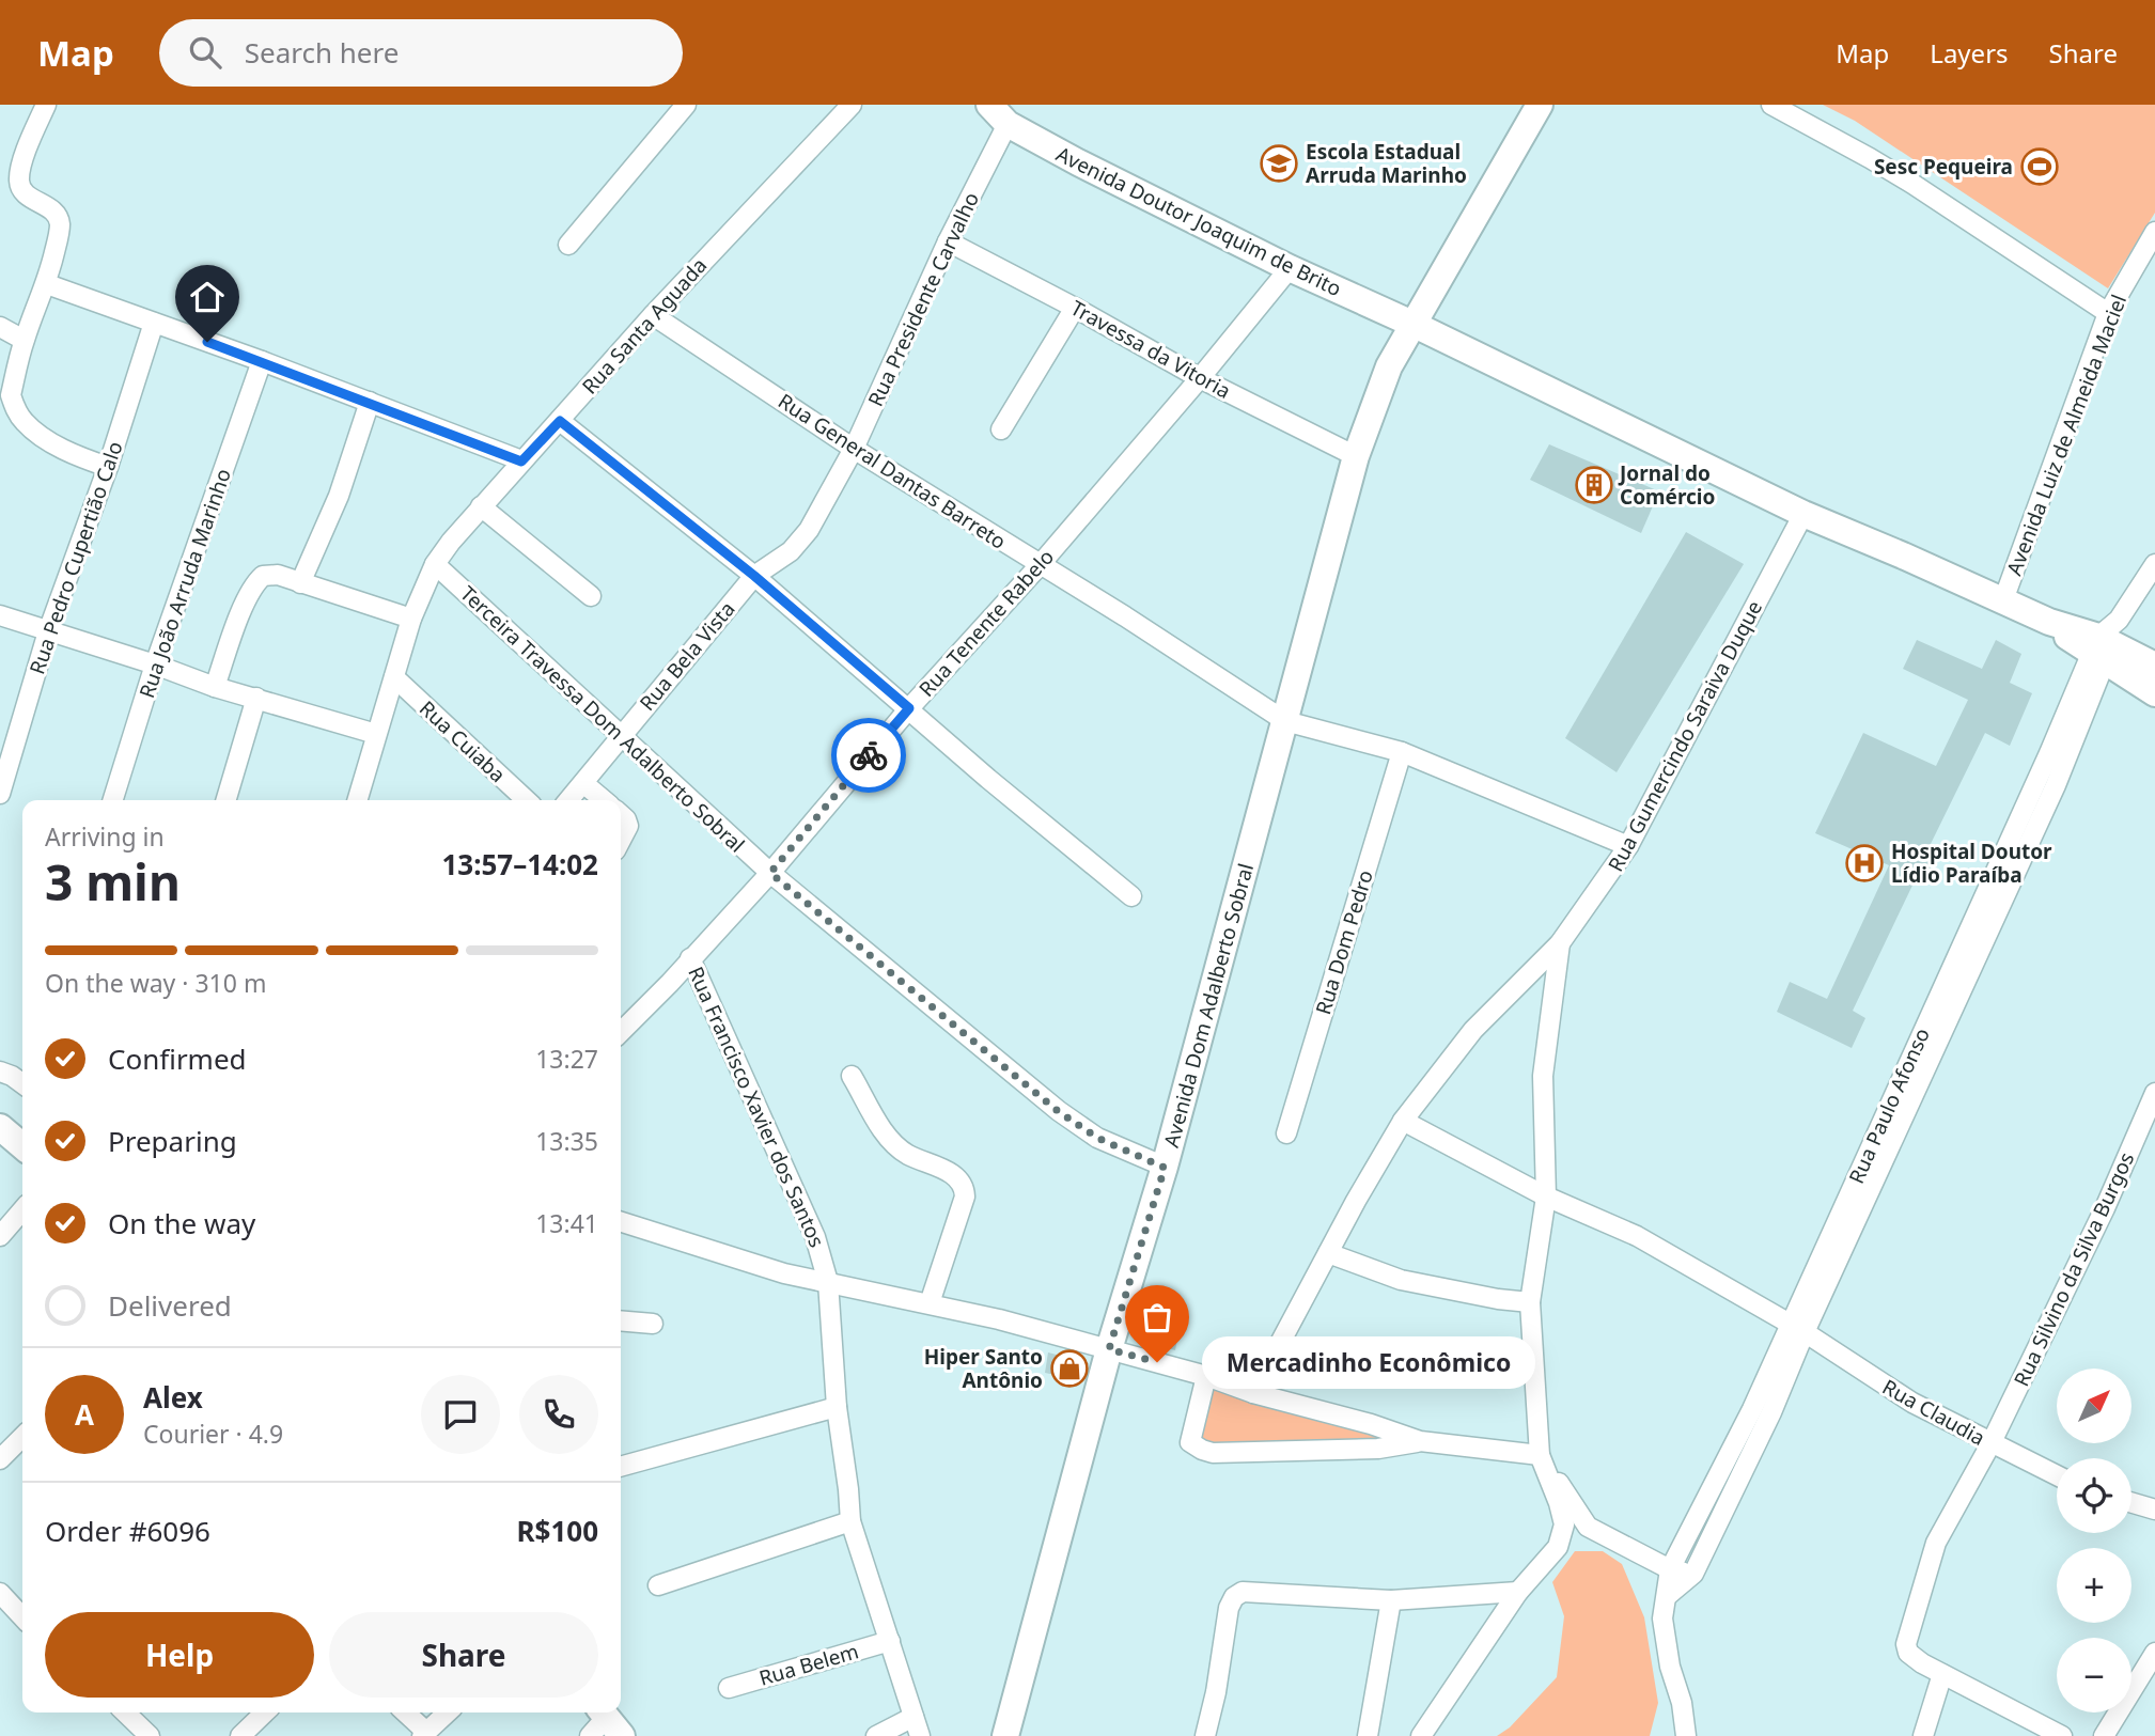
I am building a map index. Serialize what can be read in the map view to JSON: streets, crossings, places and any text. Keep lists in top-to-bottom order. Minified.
{"streets":{"main road":["Avenida Doutor Joaquim de Brito","Avenida Dom Adalberto Sobral"],"street":["Rua Presidente Carvalho","Rua Santa Aguada","Travessa da Vitoria","Avenida Luiz de Almeida Maciel","Rua General Dantas Barreto","Rua Pedro Cupertião Calo","Rua João Arruda Marinho","Rua Tenente Rabelo","Rua Bela Vista","Terceira Travessa Dom Adalberto Sobral","Rua Gumercindo Saraiva Duque","Rua Cuiaba","Rua Dom Pedro","Rua Paulo Afonso","Rua Francisco Xavier dos Santos","Rua Silvino da Silva Burgos","Rua Claudia","Rua Belem"]},"crossings":[["Avenida Doutor Joaquim de Brito","Rua Presidente Carvalho"],["Avenida Doutor Joaquim de Brito","Avenida Luiz de Almeida Maciel"],["Avenida Doutor Joaquim de Brito","Rua Tenente Rabelo"],["Avenida Doutor Joaquim de Brito","Rua Gumercindo Saraiva Duque"],["Avenida Doutor Joaquim de Brito","Avenida Dom Adalberto Sobral"],["Avenida Doutor Joaquim de Brito","Rua Paulo Afonso"],["Rua Presidente Carvalho","Travessa da Vitoria"],["Rua Presidente Carvalho","Rua General Dantas Barreto"],["Rua Presidente Carvalho","Rua Bela Vista"],["Rua Santa Aguada","Rua General Dantas Barreto"],["Rua Santa Aguada","Terceira Travessa Dom Adalberto Sobral"],["Rua Santa Aguada","Rua Cuiaba"],["Travessa da Vitoria","Rua Tenente Rabelo"],["Travessa da Vitoria","Avenida Dom Adalberto Sobral"],["Rua General Dantas Barreto","Rua Tenente Rabelo"],["Rua General Dantas Barreto","Rua Gumercindo Saraiva Duque"],["Rua General Dantas Barreto","Rua Dom Pedro"],["Rua General Dantas Barreto","Avenida Dom Adalberto Sobral"],["Rua Tenente Rabelo","Terceira Travessa Dom Adalberto Sobral"],["Rua Tenente Rabelo","Rua Francisco Xavier dos Santos"],["Rua Bela Vista","Terceira Travessa Dom Adalberto Sobral"],["Terceira Travessa Dom Adalberto Sobral","Avenida Dom Adalberto Sobral"],["Rua Gumercindo Saraiva Duque","Rua Claudia"],["Rua Paulo Afonso","Rua Claudia"],["Rua Francisco Xavier dos Santos","Rua Belem"],["Rua Silvino da Silva Burgos","Rua Claudia"]],"places":{"school or university":["Escola Estadual Arruda Marinho"],"sports":["Sesc Pequeira"],"building":["Jornal do Comércio"],"hospital":["Hospital Doutor Lídio Paraíba"],"other":["Mercadinho Econômico"],"shop":["Hiper Santo Antônio"]},"north":"top right","page":{"header":"Map","search":"Search here","nav":["Map","Layers","Share"],"heading":["3 min","Arriving in","13:57–14:02"],"panel":["Alex","Courier · 4.9","Order #6096","R$100"],"bar":"On the way · 310 m","list":[["Confirmed","13:27"],["Preparing","13:35"],["On the way","13:41"],"Delivered"],"bubble":"Mercadinho Econômico","map_buttons":["+","−"],"round":"A","buttons":["Help","Share"]}}
